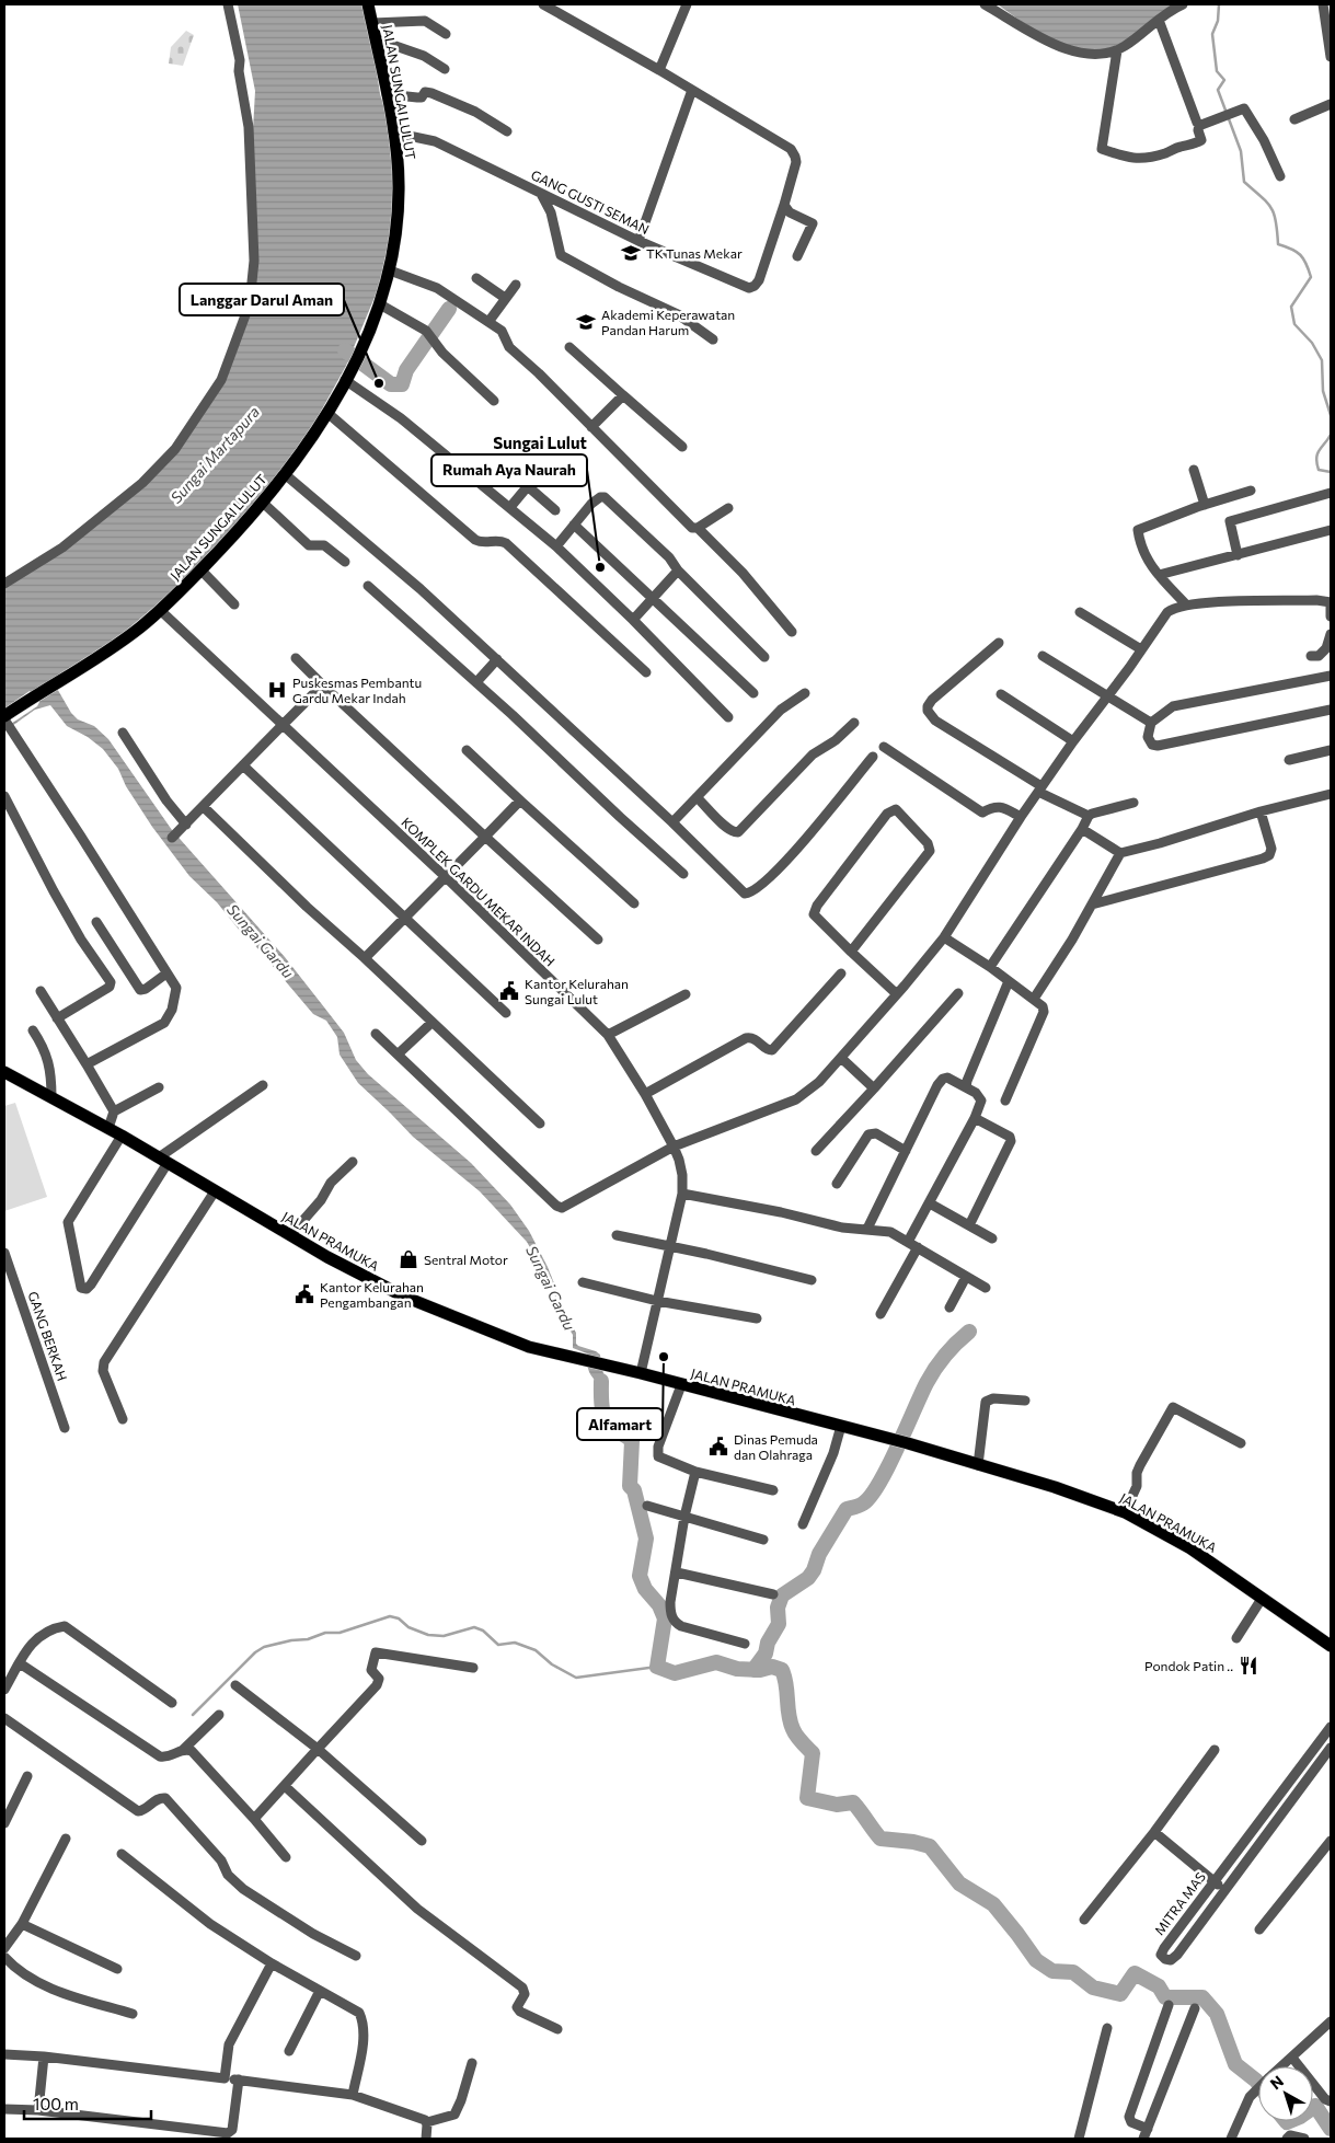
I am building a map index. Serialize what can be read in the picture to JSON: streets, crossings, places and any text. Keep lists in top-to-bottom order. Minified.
{"streets":{"main road":["JALAN SUNGAI LULUT","JALAN PRAMUKA"],"street":["GANG GUSTI SEMAN","KOMPLEK GARDU MEKAR INDAH","GANG BERKAH","MITRA MAS"]},"crossings":[["JALAN SUNGAI LULUT","GANG GUSTI SEMAN"],["JALAN SUNGAI LULUT","KOMPLEK GARDU MEKAR INDAH"],["KOMPLEK GARDU MEKAR INDAH","JALAN PRAMUKA"]],"districts":["Sungai Lulut"],"water":["Sungai Martapura","Sungai Gardu"],"places":{"school or university":["TK Tunas Mekar","Akademi Keperawatan Pandan Harum"],"other":["Langgar Darul Aman","Rumah Aya Naurah","Alfamart"],"hospital":["Puskesmas Pembantu Gardu Mekar Indah"],"public building":["Kantor Kelurahan Sungai Lulut","Kantor Kelurahan Pengambangan","Dinas Pemuda dan Olahraga"],"shop":["Sentral Motor"],"restaurant":["Pondok Patin .."]},"scale_bar":"100 m","north":"top left"}
